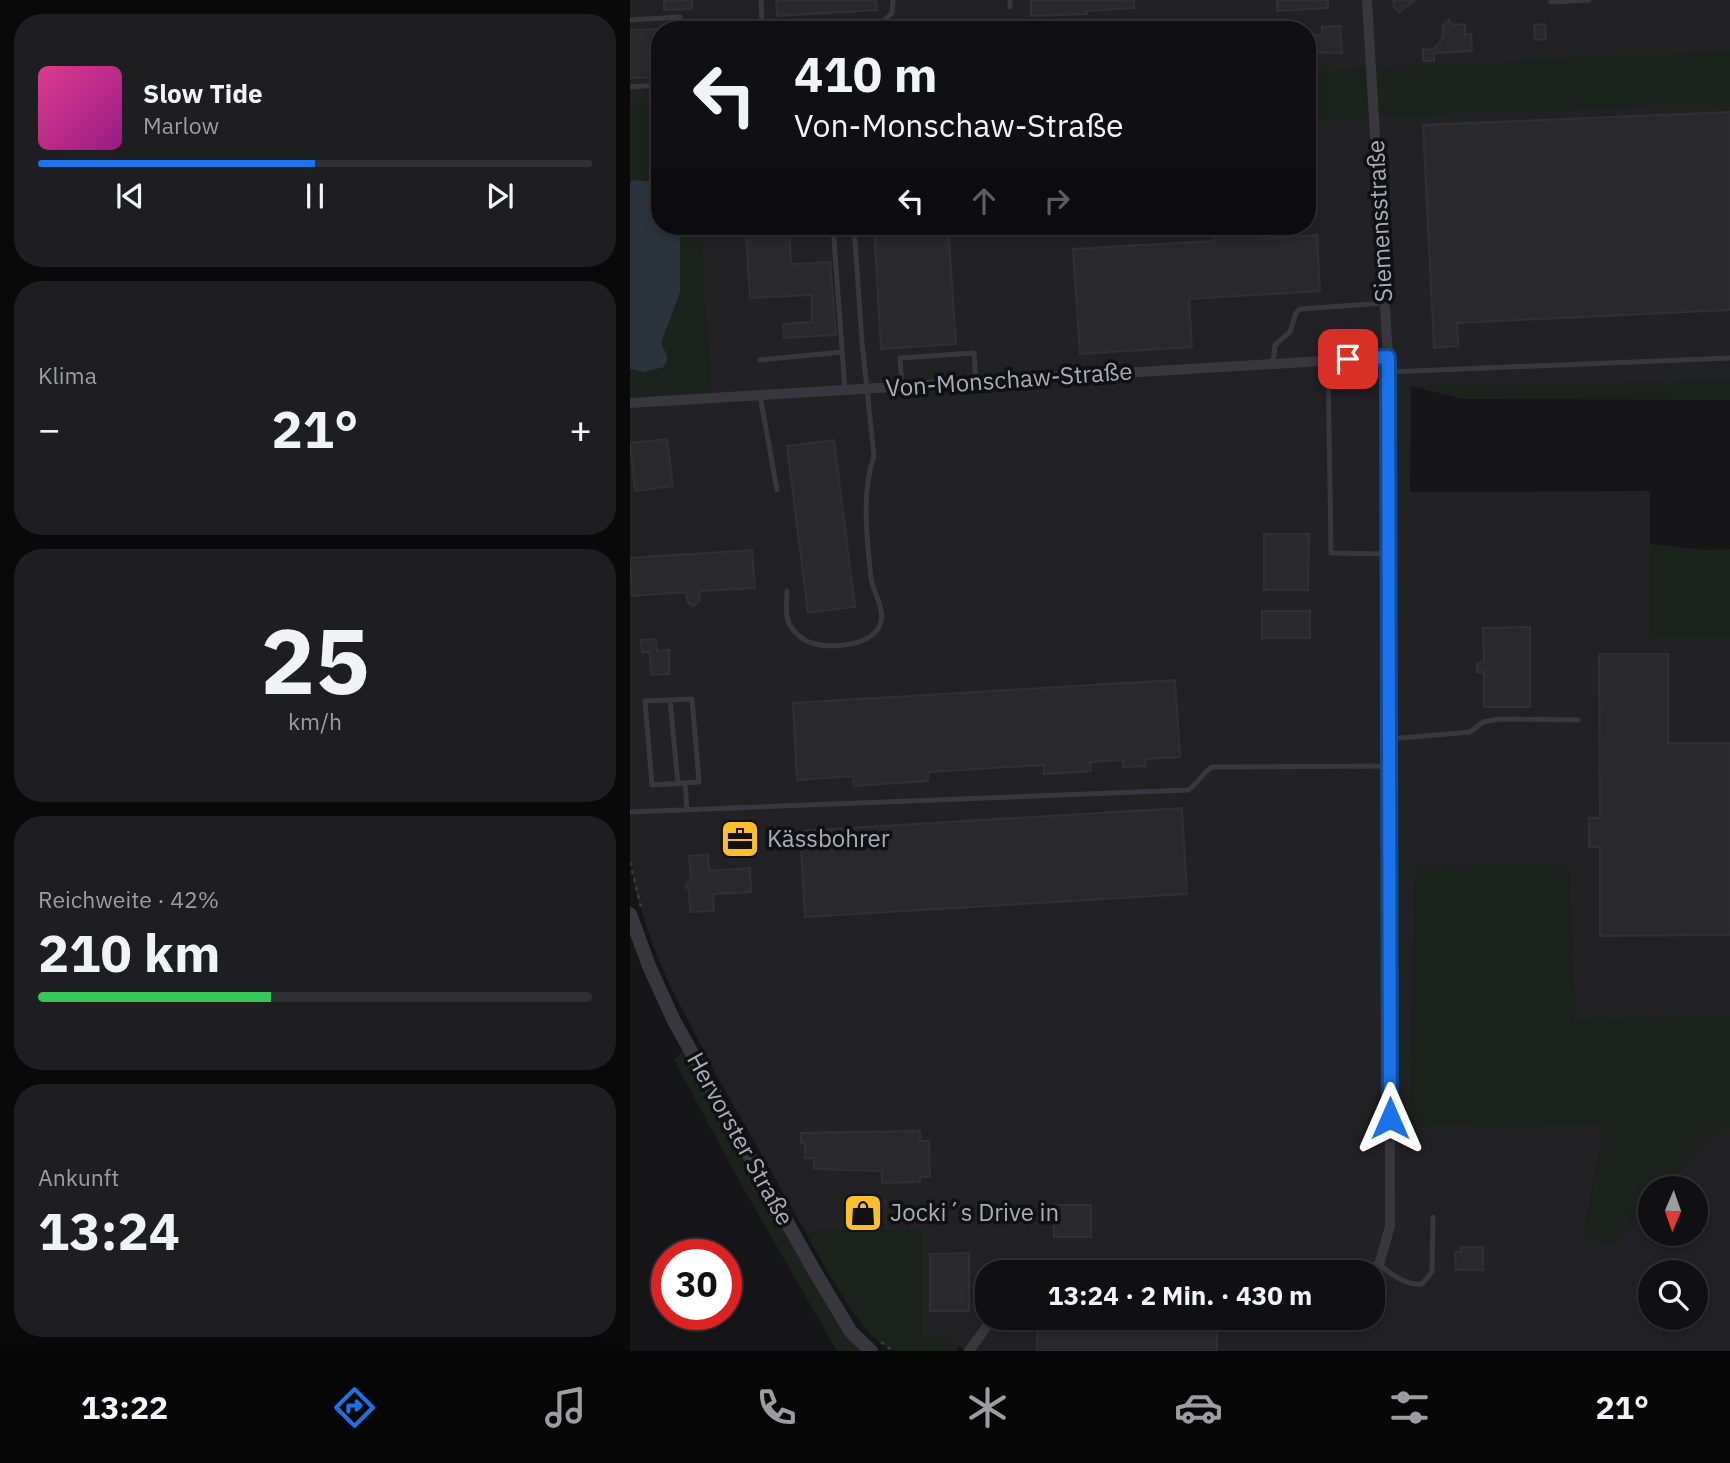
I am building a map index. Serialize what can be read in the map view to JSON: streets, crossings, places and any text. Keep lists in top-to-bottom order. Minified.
{"streets":{"street":["Siemensstraße","Von-Monschaw-Straße","Hervorster Straße"]},"crossings":[["Siemensstraße","Von-Monschaw-Straße"]],"places":{"office":["Kässbohrer"],"shop":["Jocki´s Drive in"]},"north":"bottom","page":{"turn":["410 m","Von-Monschaw-Straße"],"song":["Slow Tide","Marlow"],"tile":["Klima",["25","km/h"],["Reichweite · 42%","210 km"],["Ankunft","13:24"]],"heat":["−","21°","+"],"limit":"30","trip":"13:24 · 2 Min. · 430 m","tabs":["13:22","21°"]}}
